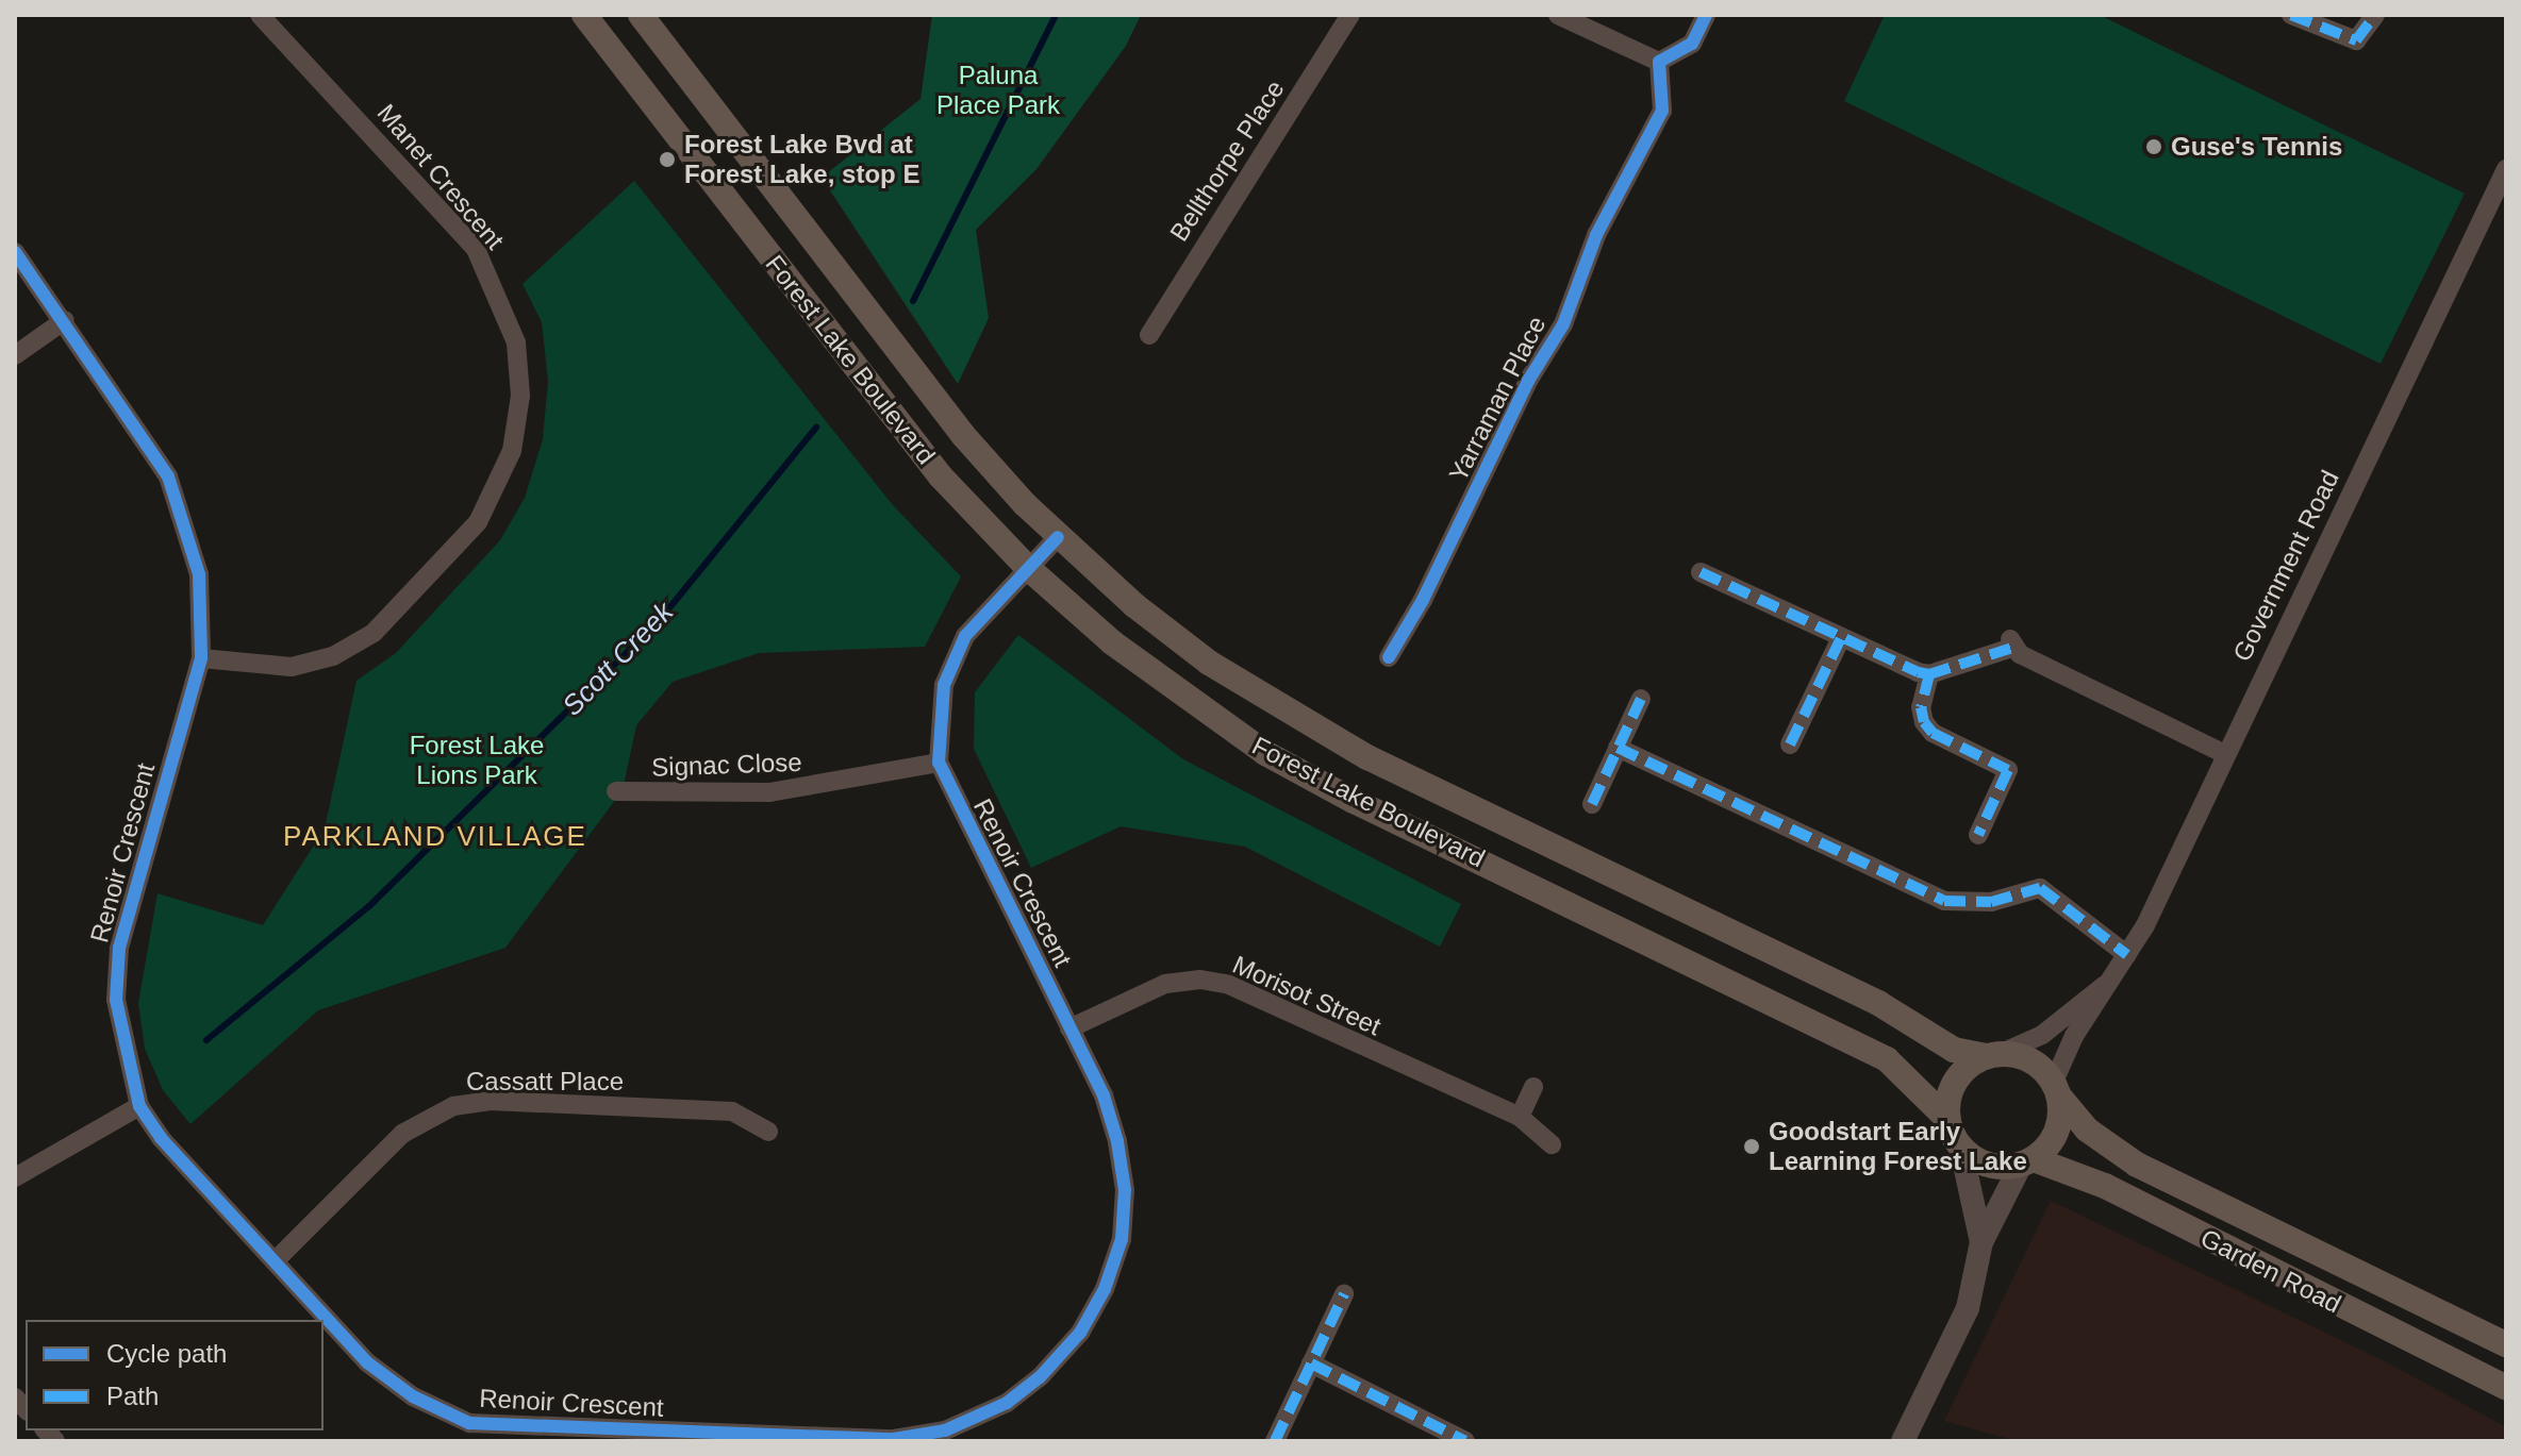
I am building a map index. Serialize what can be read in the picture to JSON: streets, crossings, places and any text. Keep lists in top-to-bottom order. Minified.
{"streets":{"main road":["Forest Lake Boulevard","Garden Road"],"street":["Bellthorpe Place","Manet Crescent","Yarraman Place","Government Road","Signac Close","Renoir Crescent","Morisot Street","Cassatt Place"]},"crossings":[["Manet Crescent","Renoir Crescent"],["Forest Lake Boulevard","Government Road"],["Forest Lake Boulevard","Renoir Crescent"],["Forest Lake Boulevard","Garden Road"],["Government Road","Garden Road"],["Signac Close","Renoir Crescent"],["Renoir Crescent","Morisot Street"],["Renoir Crescent","Cassatt Place"]],"districts":["PARKLAND VILLAGE"],"water":["Scott Creek"],"parks":["Paluna Place Park","Forest Lake Lions Park"],"places":["Guse's Tennis","Forest Lake Bvd at Forest Lake, stop E","Goodstart Early Learning Forest Lake"],"legend":["Cycle path","Path"]}
